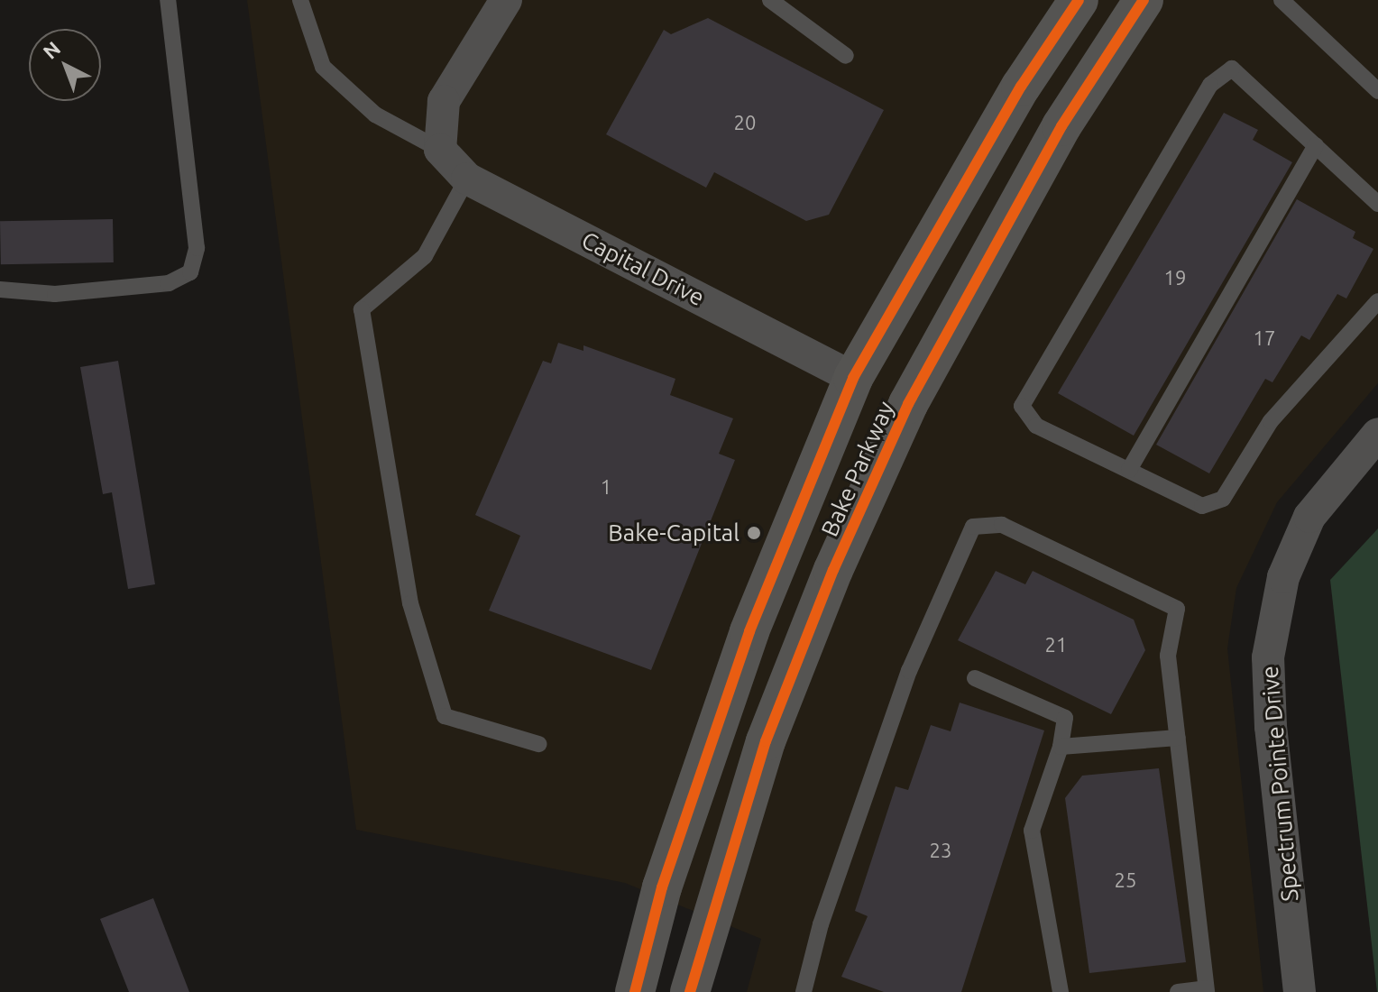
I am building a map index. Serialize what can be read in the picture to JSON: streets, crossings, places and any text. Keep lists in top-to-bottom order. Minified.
{"streets":{"main road":["Bake Parkway"],"street":["Capital Drive","Spectrum Pointe Drive"]},"crossings":[["Capital Drive","Bake Parkway"]],"places":["Bake-Capital"],"house_numbers":["20","19","17","1","21","23","25"],"north":"top left"}
